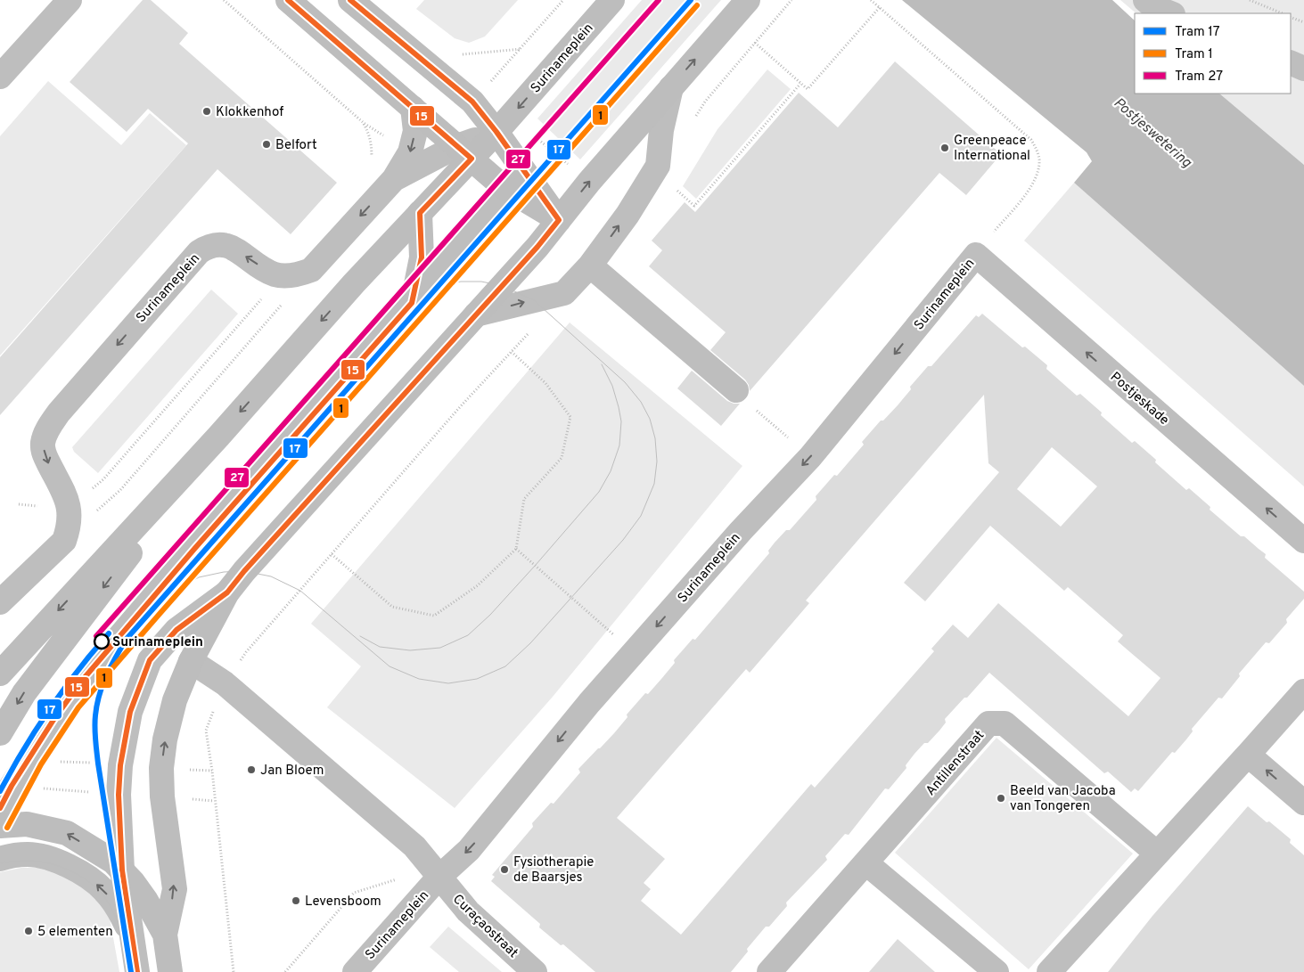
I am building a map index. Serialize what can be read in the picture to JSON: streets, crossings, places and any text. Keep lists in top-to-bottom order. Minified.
{"streets":{"main road":["Surinameplein"],"street":["Postjeskade","Antillenstraat","Curaçaostraat"]},"crossings":[["Surinameplein","Postjeskade"],["Surinameplein","Curaçaostraat"]],"one_way":["Postjeskade"],"water":["Postjeswetering"],"places":["Klokkenhof","Belfort","Greenpeace International","Surinameplein","Jan Bloem","Beeld van Jacoba van Tongeren","Fysiotherapie de Baarsjes","Levensboom","5 elementen"],"lines":["tram line 17","tram line 27","transit line 15","tram line 1"],"legend":["Tram 17","Tram 1","Tram 27"]}
